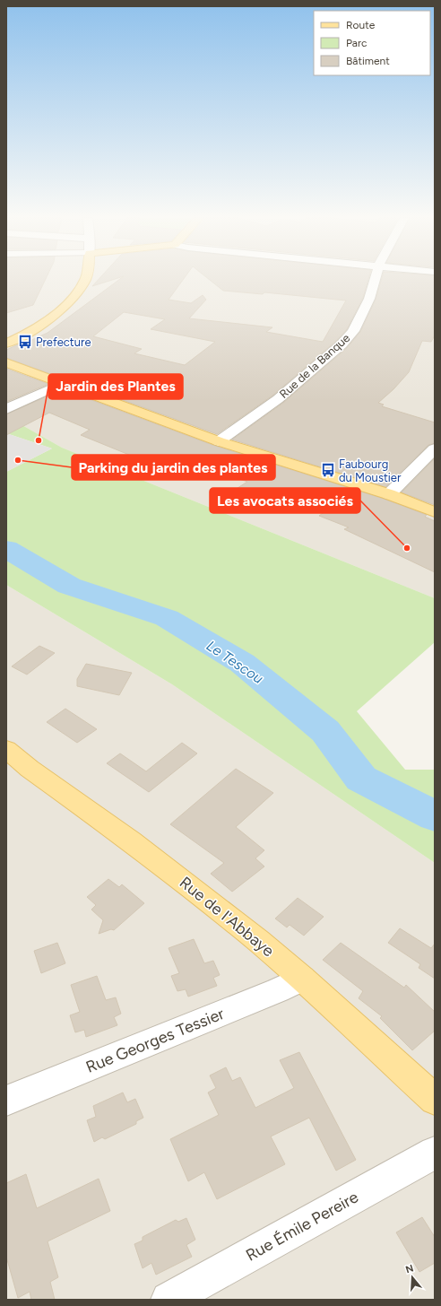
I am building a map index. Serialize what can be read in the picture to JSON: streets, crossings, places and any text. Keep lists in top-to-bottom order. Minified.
{"streets":{"main road":["Rue de l'Abbaye"],"street":["Rue de la Banque","Rue Georges Tessier","Rue Émile Pereire"]},"crossings":[["Rue de l'Abbaye","Rue Georges Tessier"]],"water":["Le Tescou"],"places":{"bus stop":["Prefecture","Faubourg du Moustier"],"other":["Jardin des Plantes","Parking du jardin des plantes","Les avocats associés"]},"legend":["Route","Parc","Bâtiment"],"north":"top"}
